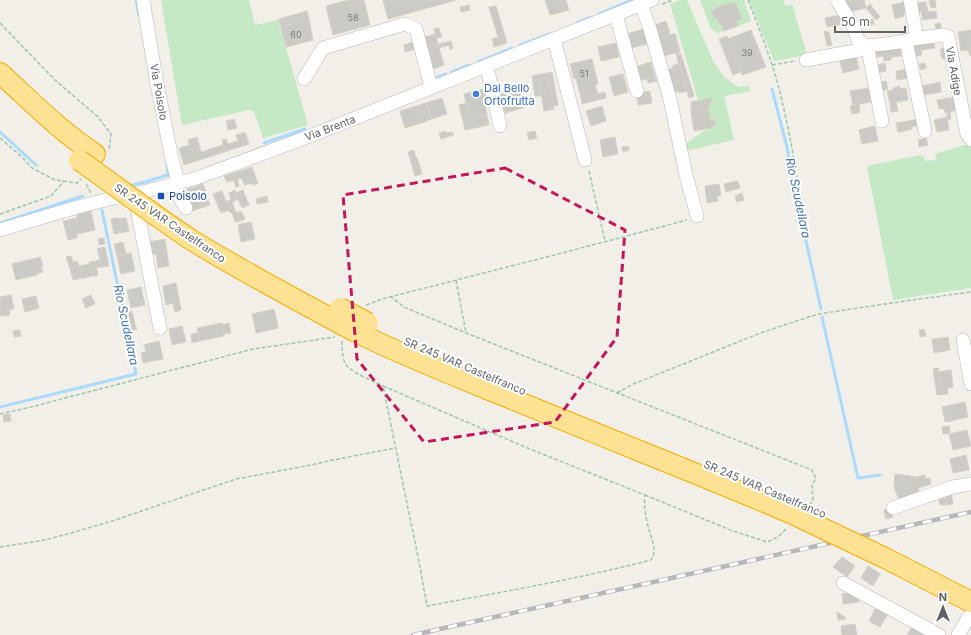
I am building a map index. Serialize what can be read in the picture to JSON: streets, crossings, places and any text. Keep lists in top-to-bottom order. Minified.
{"streets":{"highway":["SR 245 VAR Castelfranco"],"street":["Via Adige","Via Poisolo","Via Brenta"]},"crossings":[["Via Poisolo","Via Brenta"]],"water":["Rio Scudellara"],"places":{"other":["Dal Bello Ortofrutta"],"transit":["Poisolo"]},"house_numbers":["58","60","39","51"],"scale_bar":"50 m","north":"top"}
